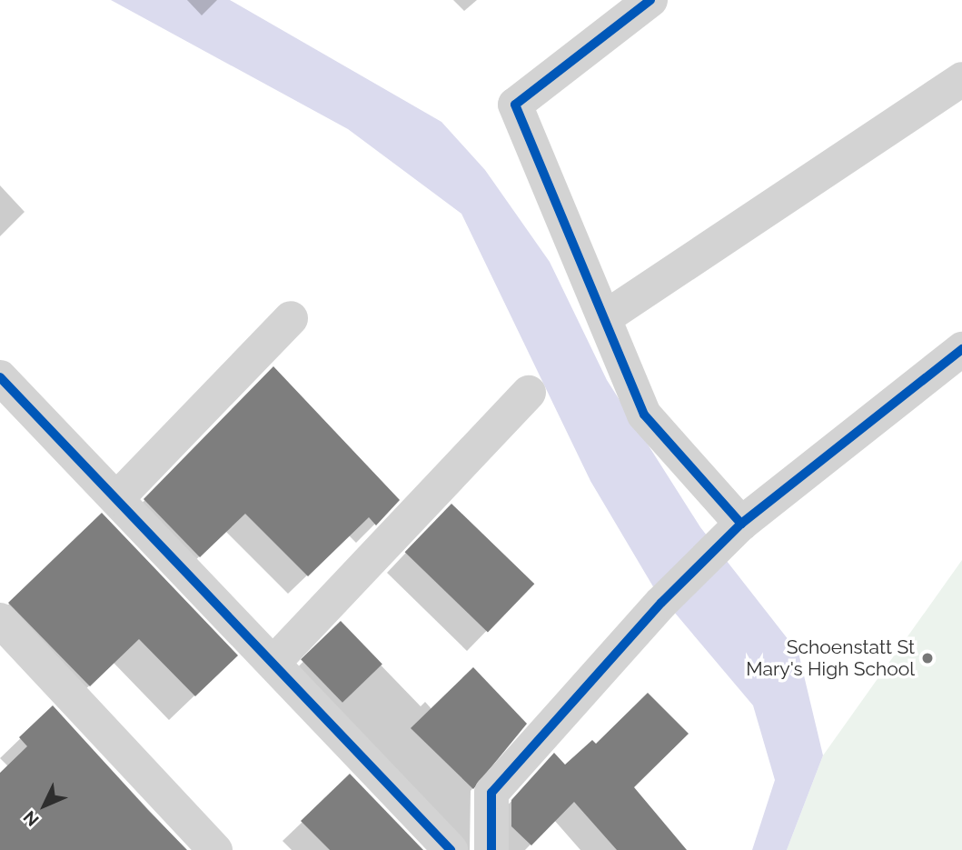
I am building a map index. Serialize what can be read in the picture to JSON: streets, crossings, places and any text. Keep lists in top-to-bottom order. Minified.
{"places":["Schoenstatt St Mary's High School"],"north":"bottom left"}
